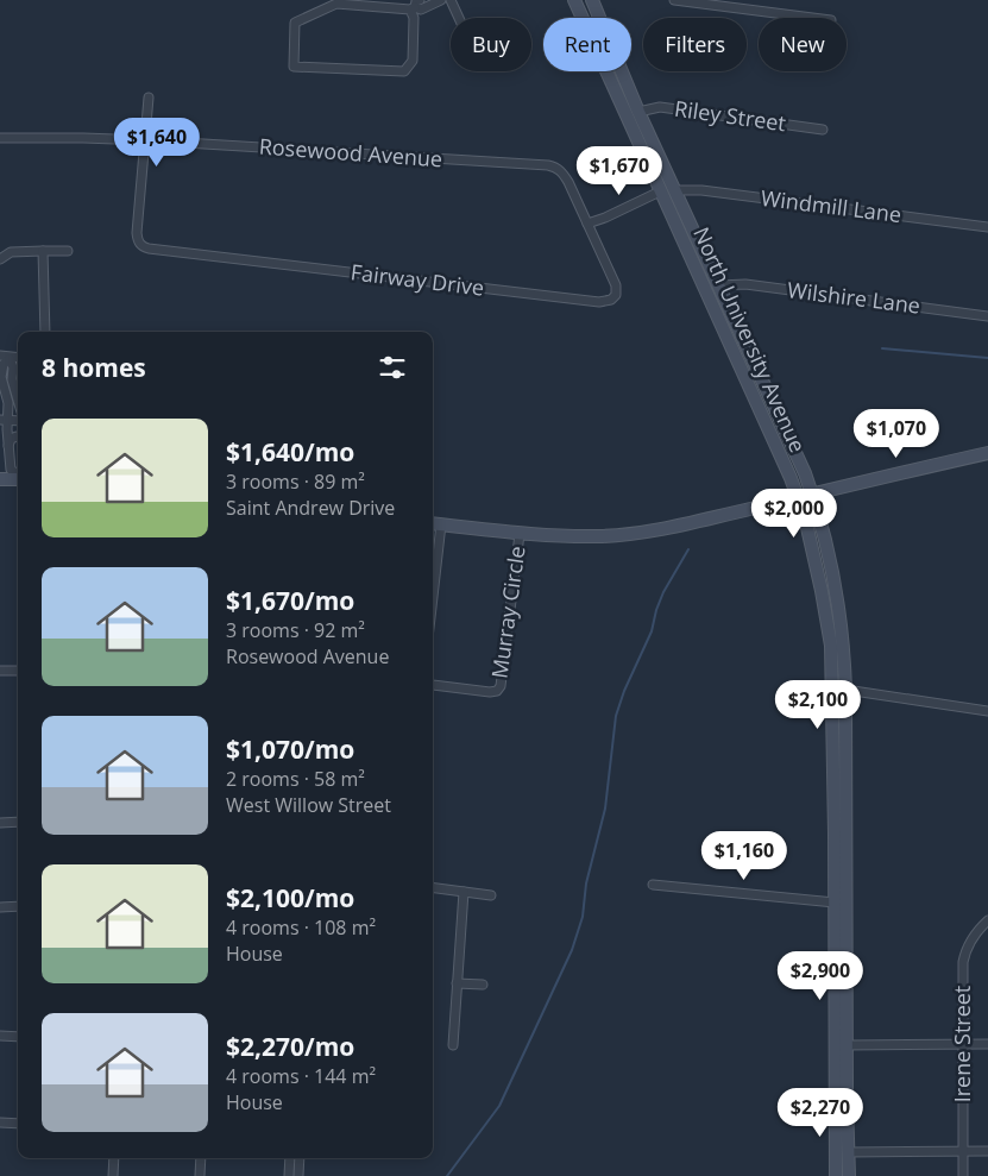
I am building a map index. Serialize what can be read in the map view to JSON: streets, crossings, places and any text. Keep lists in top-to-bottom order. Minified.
{"streets":{"main road":["North University Avenue"],"street":["Riley Street","Rosewood Avenue","Windmill Lane","Fairway Drive","Wilshire Lane","Murray Circle","Irene Street"]},"crossings":[["Riley Street","North University Avenue"],["Rosewood Avenue","Fairway Drive"],["Windmill Lane","North University Avenue"],["Wilshire Lane","North University Avenue"]],"page":{"chip":["Buy","Rent","Filters","New"],"price":["$1,640","$1,670","$1,070","$2,000","$2,100","$1,160","$2,900","$2,270"],"heading":"8 homes","list":[{"name":"$1,640/mo","note":"3 rooms · 89 m² · Saint Andrew Drive"},{"name":"$1,670/mo","note":"3 rooms · 92 m² · Rosewood Avenue"},{"name":"$1,070/mo","note":"2 rooms · 58 m² · West Willow Street"},{"name":"$2,100/mo","note":"4 rooms · 108 m² · House"},{"name":"$2,270/mo","note":"4 rooms · 144 m² · House"}]}}
